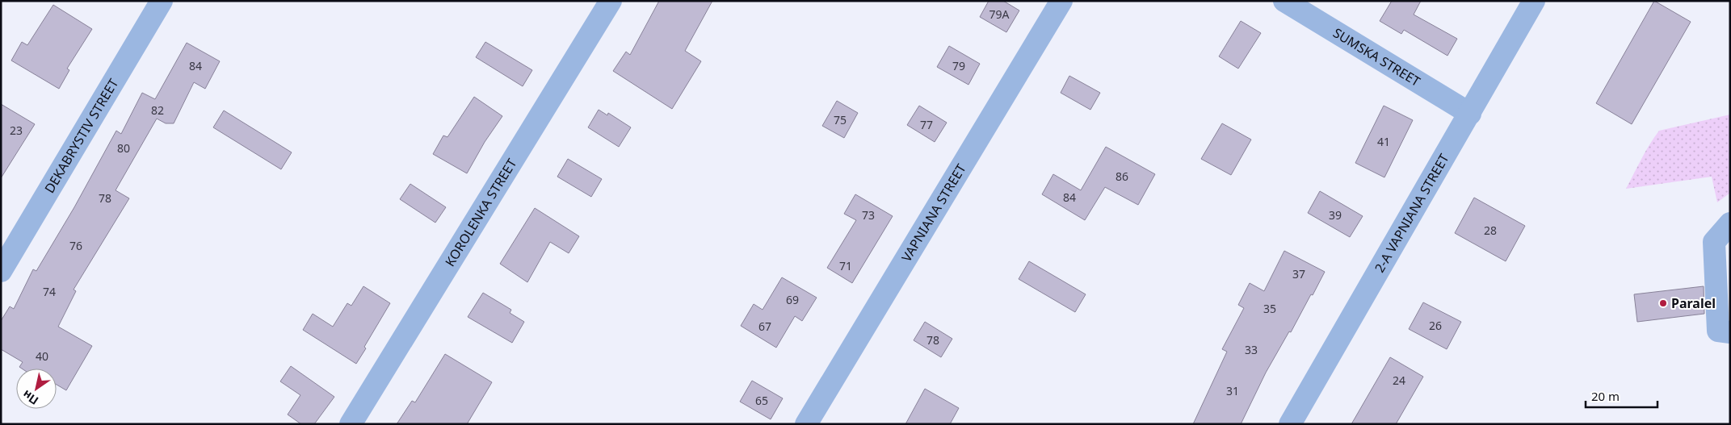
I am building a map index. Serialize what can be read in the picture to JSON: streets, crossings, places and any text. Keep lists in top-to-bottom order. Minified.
{"streets":{"street":["SUMSKA STREET","DEKABRYSTIV STREET","KOROLENKA STREET","VAPNIANA STREET","2-A VAPNIANA STREET"]},"crossings":[["SUMSKA STREET","2-A VAPNIANA STREET"]],"places":["Paralel"],"house_numbers":["79А","84","79","82","75","77","23","41","80","86","84","78","73","39","28","76","71","37","74","69","35","26","67","78","33","40","24","31","65"],"scale_bar":"20 m","north":"bottom left"}
